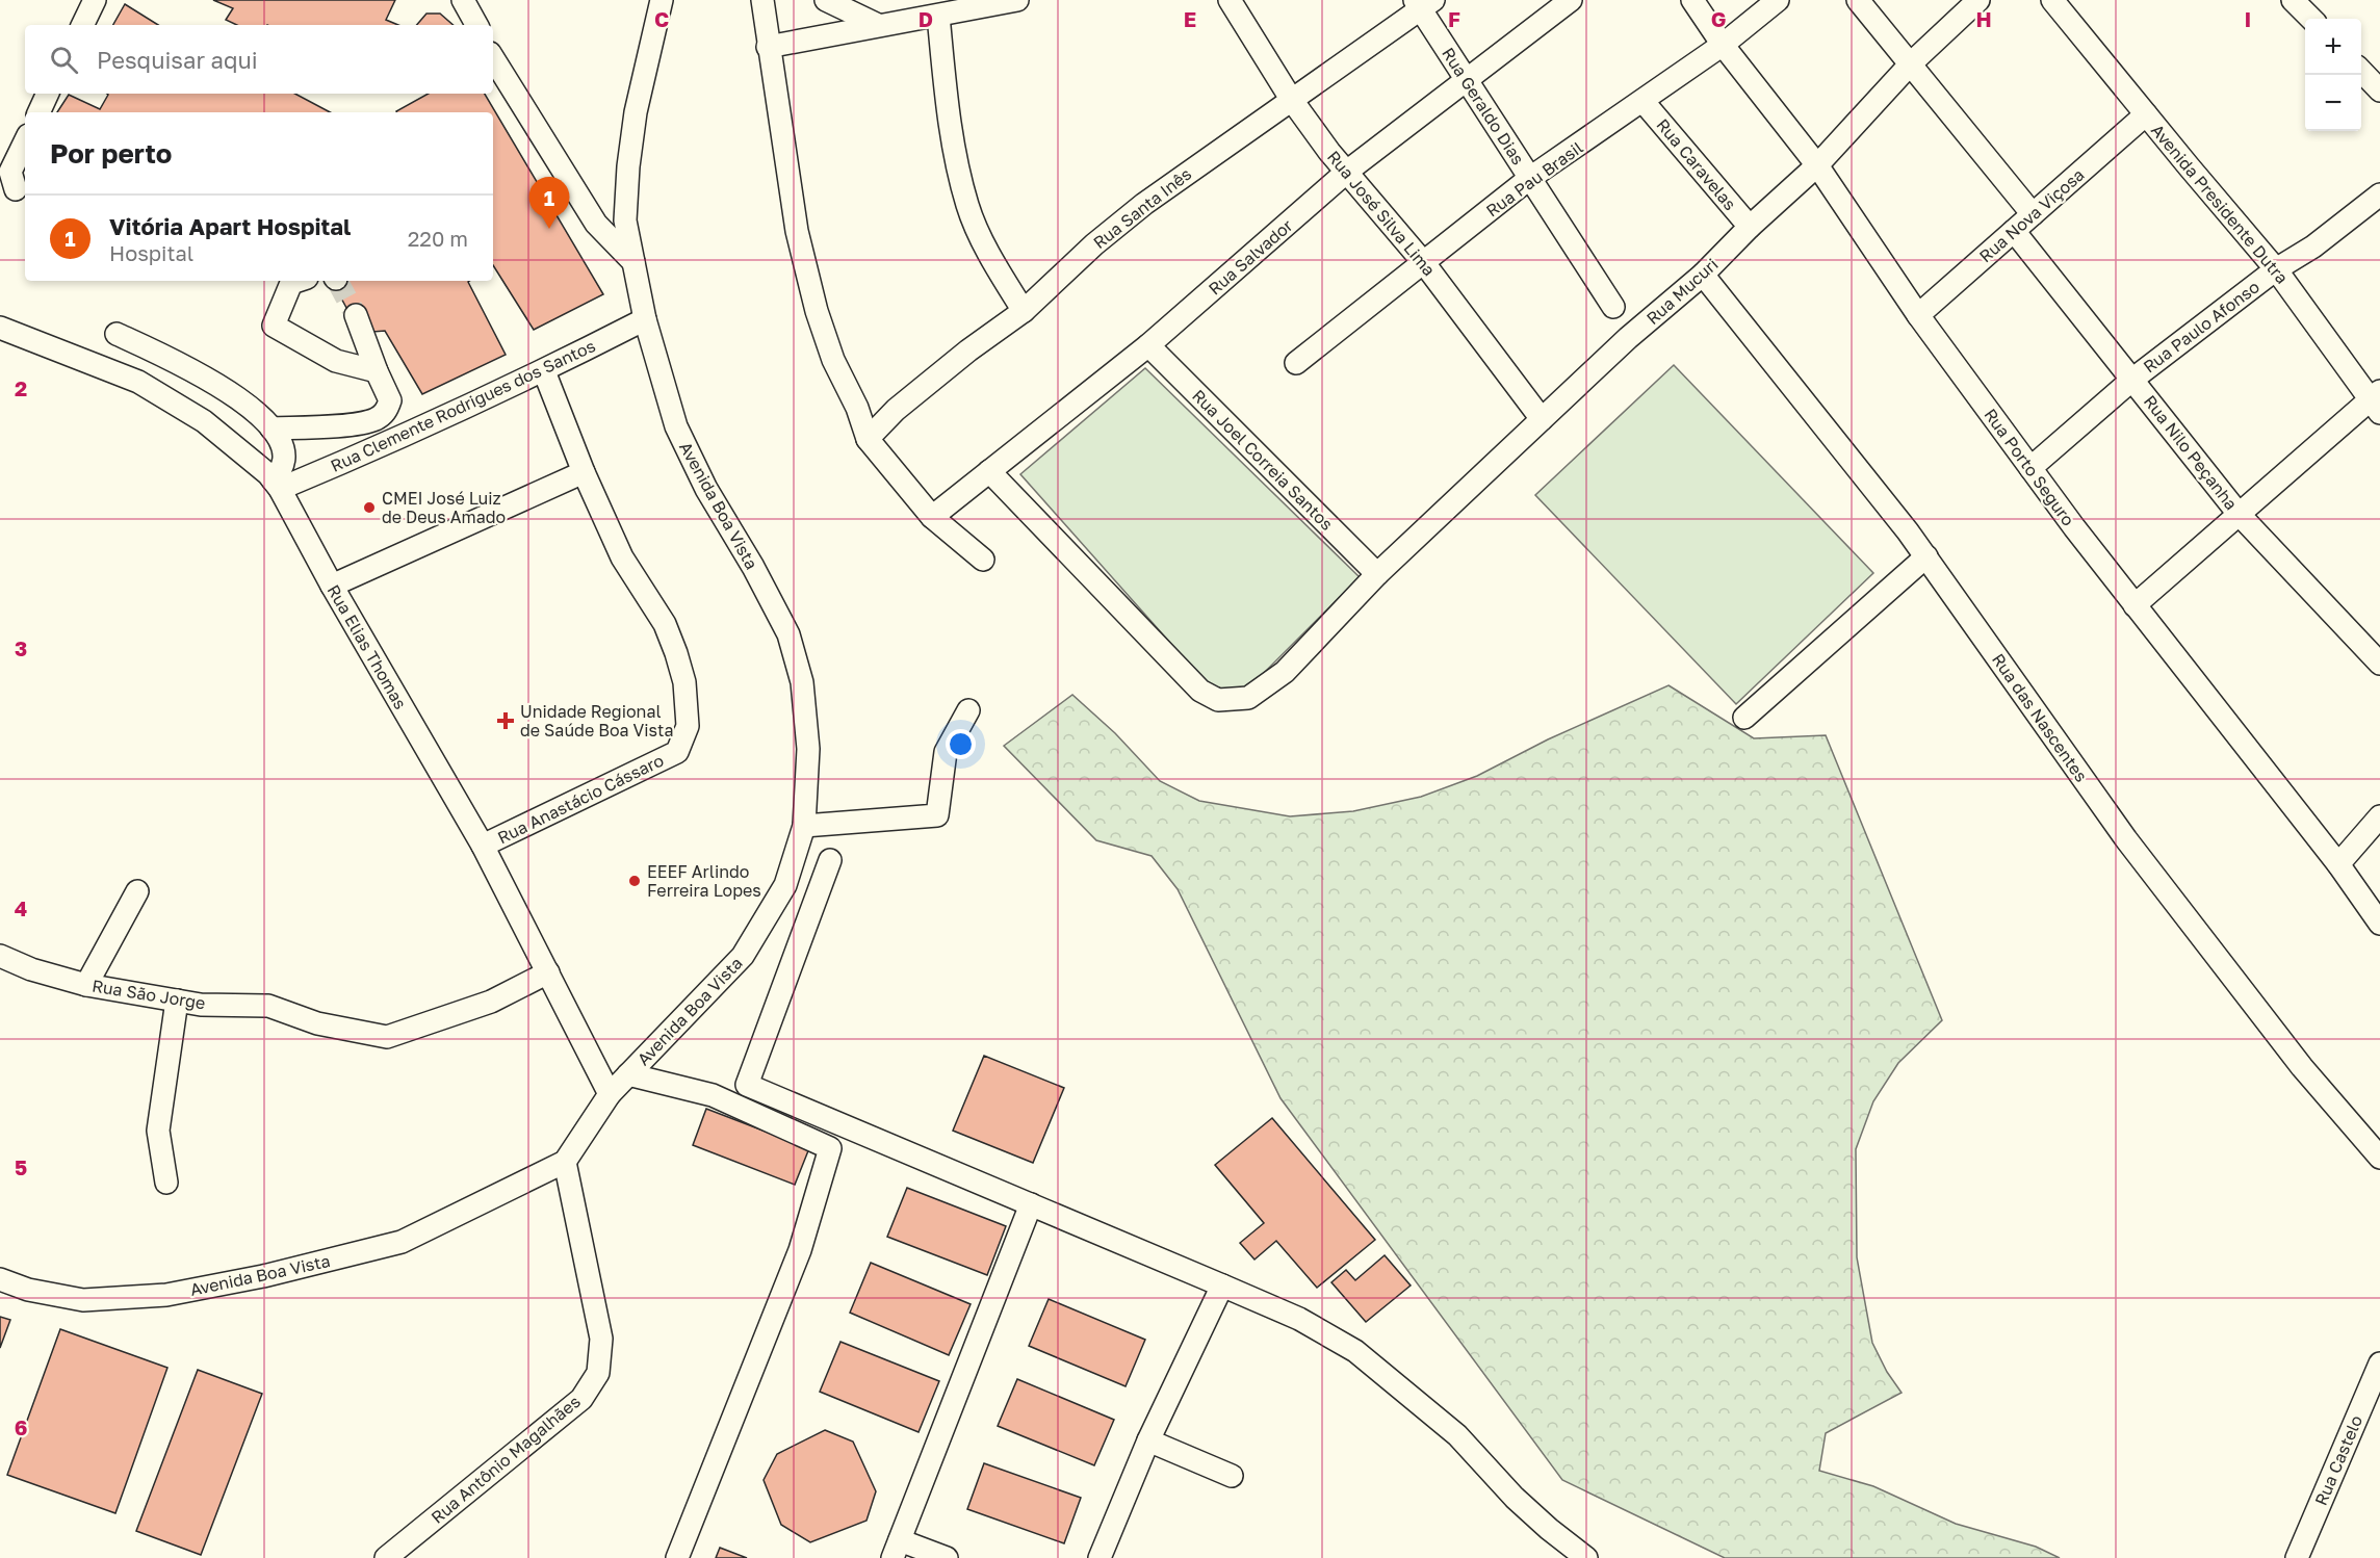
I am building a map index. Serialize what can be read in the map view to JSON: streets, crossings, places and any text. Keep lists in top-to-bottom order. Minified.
{"streets":{"street":["Rua Geraldo Dias","Rua Caravelas","Rua Pau Brasil","Avenida Presidente Dutra","Rua Santa Inês","Rua José Silva Lima","Rua Nova Viçosa","Rua Salvador","Rua Mucuri","Rua Paulo Afonso","Rua Clemente Rodrigues dos Santos","Rua Nilo Peçanha","Rua Joel Correia Santos","Rua Porto Seguro","Avenida Boa Vista","Rua Elias Thomas","Rua das Nascentes","Rua Anastácio Cássaro","Rua São Jorge","Rua Antônio Magalhães","Rua Castelo"]},"crossings":[["Rua Geraldo Dias","Rua Pau Brasil"],["Rua Geraldo Dias","Rua Santa Inês"],["Rua Geraldo Dias","Rua Salvador"],["Rua Caravelas","Rua Pau Brasil"],["Rua Caravelas","Rua Mucuri"],["Rua Pau Brasil","Rua José Silva Lima"],["Rua Pau Brasil","Rua Porto Seguro"],["Avenida Presidente Dutra","Rua Nova Viçosa"],["Avenida Presidente Dutra","Rua Paulo Afonso"],["Rua Santa Inês","Rua José Silva Lima"],["Rua José Silva Lima","Rua Salvador"],["Rua José Silva Lima","Rua Mucuri"],["Rua Nova Viçosa","Rua Nilo Peçanha"],["Rua Nova Viçosa","Rua Porto Seguro"],["Rua Salvador","Rua Mucuri"],["Rua Salvador","Rua Joel Correia Santos"],["Rua Mucuri","Rua Joel Correia Santos"],["Rua Mucuri","Rua Porto Seguro"],["Rua Mucuri","Rua das Nascentes"],["Rua Paulo Afonso","Rua Nilo Peçanha"],["Rua Paulo Afonso","Rua Porto Seguro"],["Rua Clemente Rodrigues dos Santos","Avenida Boa Vista"],["Rua Clemente Rodrigues dos Santos","Rua Elias Thomas"],["Rua Clemente Rodrigues dos Santos","Rua Anastácio Cássaro"],["Avenida Boa Vista","Rua Elias Thomas"],["Avenida Boa Vista","Rua Antônio Magalhães"],["Rua Elias Thomas","Rua Anastácio Cássaro"],["Rua Elias Thomas","Rua São Jorge"]],"places":{"other":["CMEI José Luiz de Deus Amado","EEEF Arlindo Ferreira Lopes"],"health":["Unidade Regional de Saúde Boa Vista"]},"page":{"map_buttons":["+","−"],"search":"Pesquisar aqui","heading":"Por perto","pins":"1","list":[{"mark":"1","name":"Vitória Apart Hospital","note":"Hospital","value":"220 m"}]},"grid":{"columns":["C","D","E","F","G","H","I"],"rows":["2","3","4","5","6"]}}
